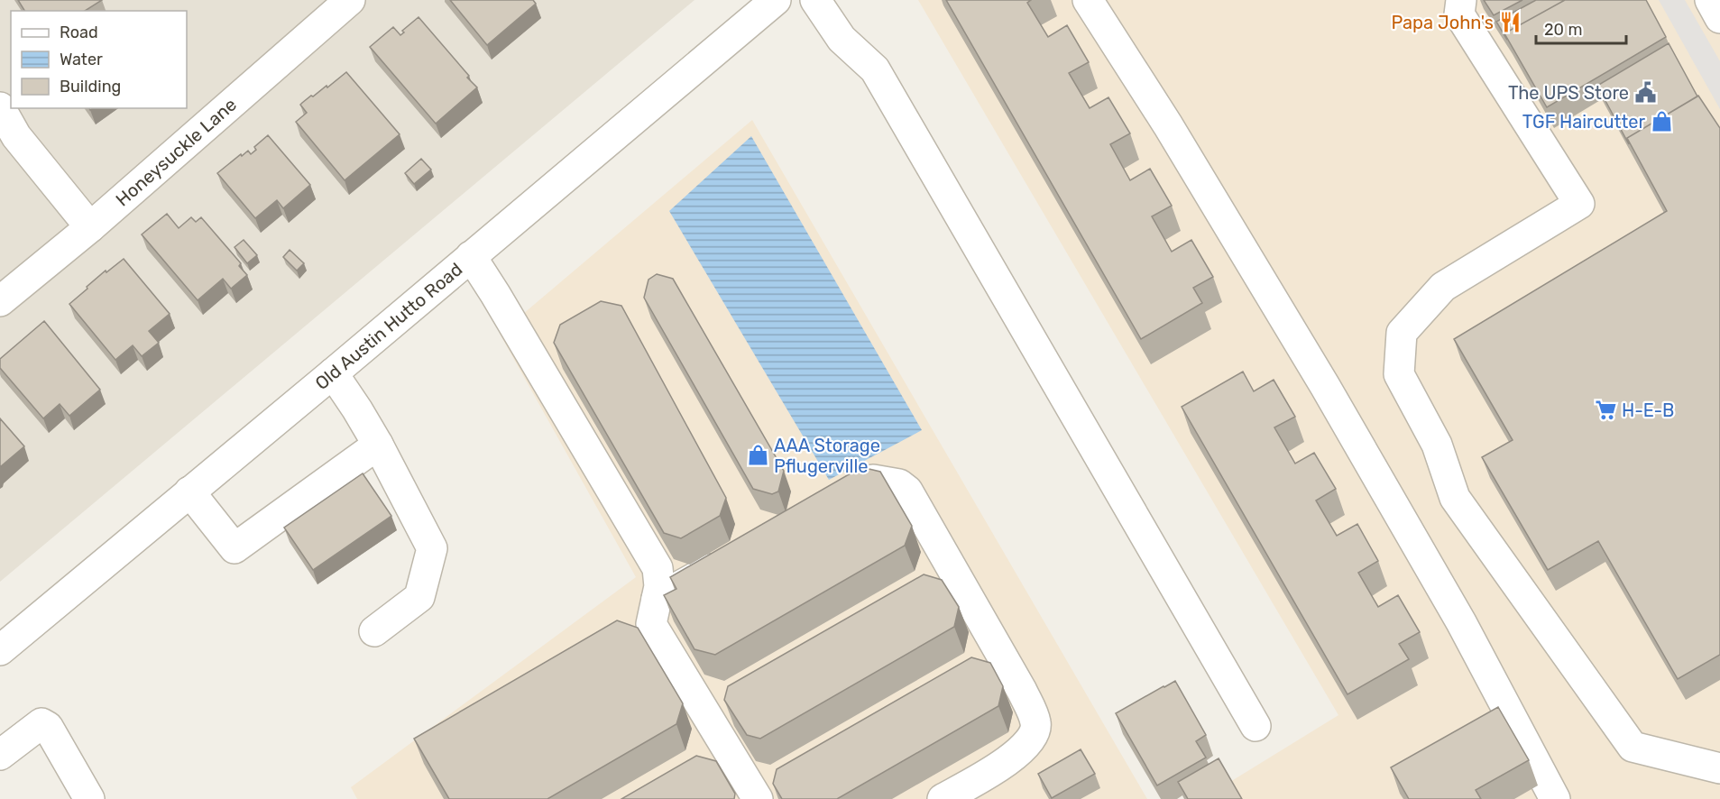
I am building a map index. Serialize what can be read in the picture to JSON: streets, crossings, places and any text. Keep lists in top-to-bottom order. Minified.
{"streets":{"street":["Honeysuckle Lane","Old Austin Hutto Road"]},"places":{"restaurant":["Papa John's"],"public building":["The UPS Store"],"shop":["TGF Haircutter","AAA Storage Pflugerville"],"supermarket":["H-E-B"]},"legend":["Road","Water","Building"],"scale_bar":"20 m"}
